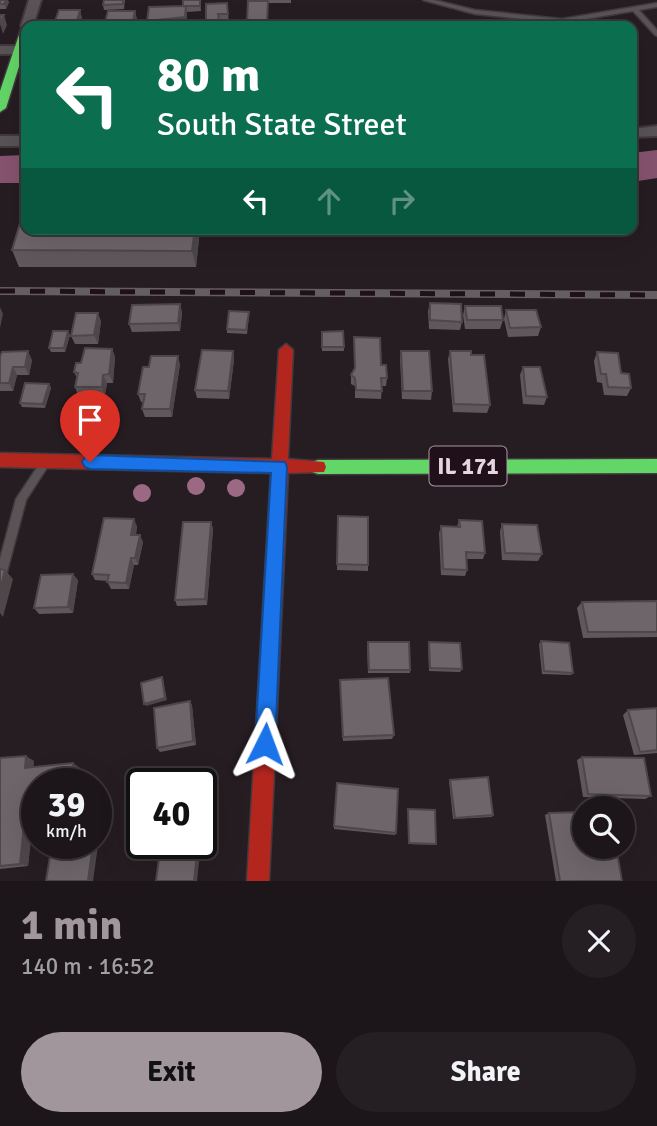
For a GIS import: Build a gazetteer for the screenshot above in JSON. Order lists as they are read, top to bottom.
{
  "streets": {
    "street": ["IL 171"]
  },
  "page": {
    "turn": ["80 m", "South State Street"],
    "speed": "39 km/h",
    "limit": "40",
    "heading": ["1 min", "140 m · 16:52"],
    "buttons": ["Exit", "Share"]
  }
}
